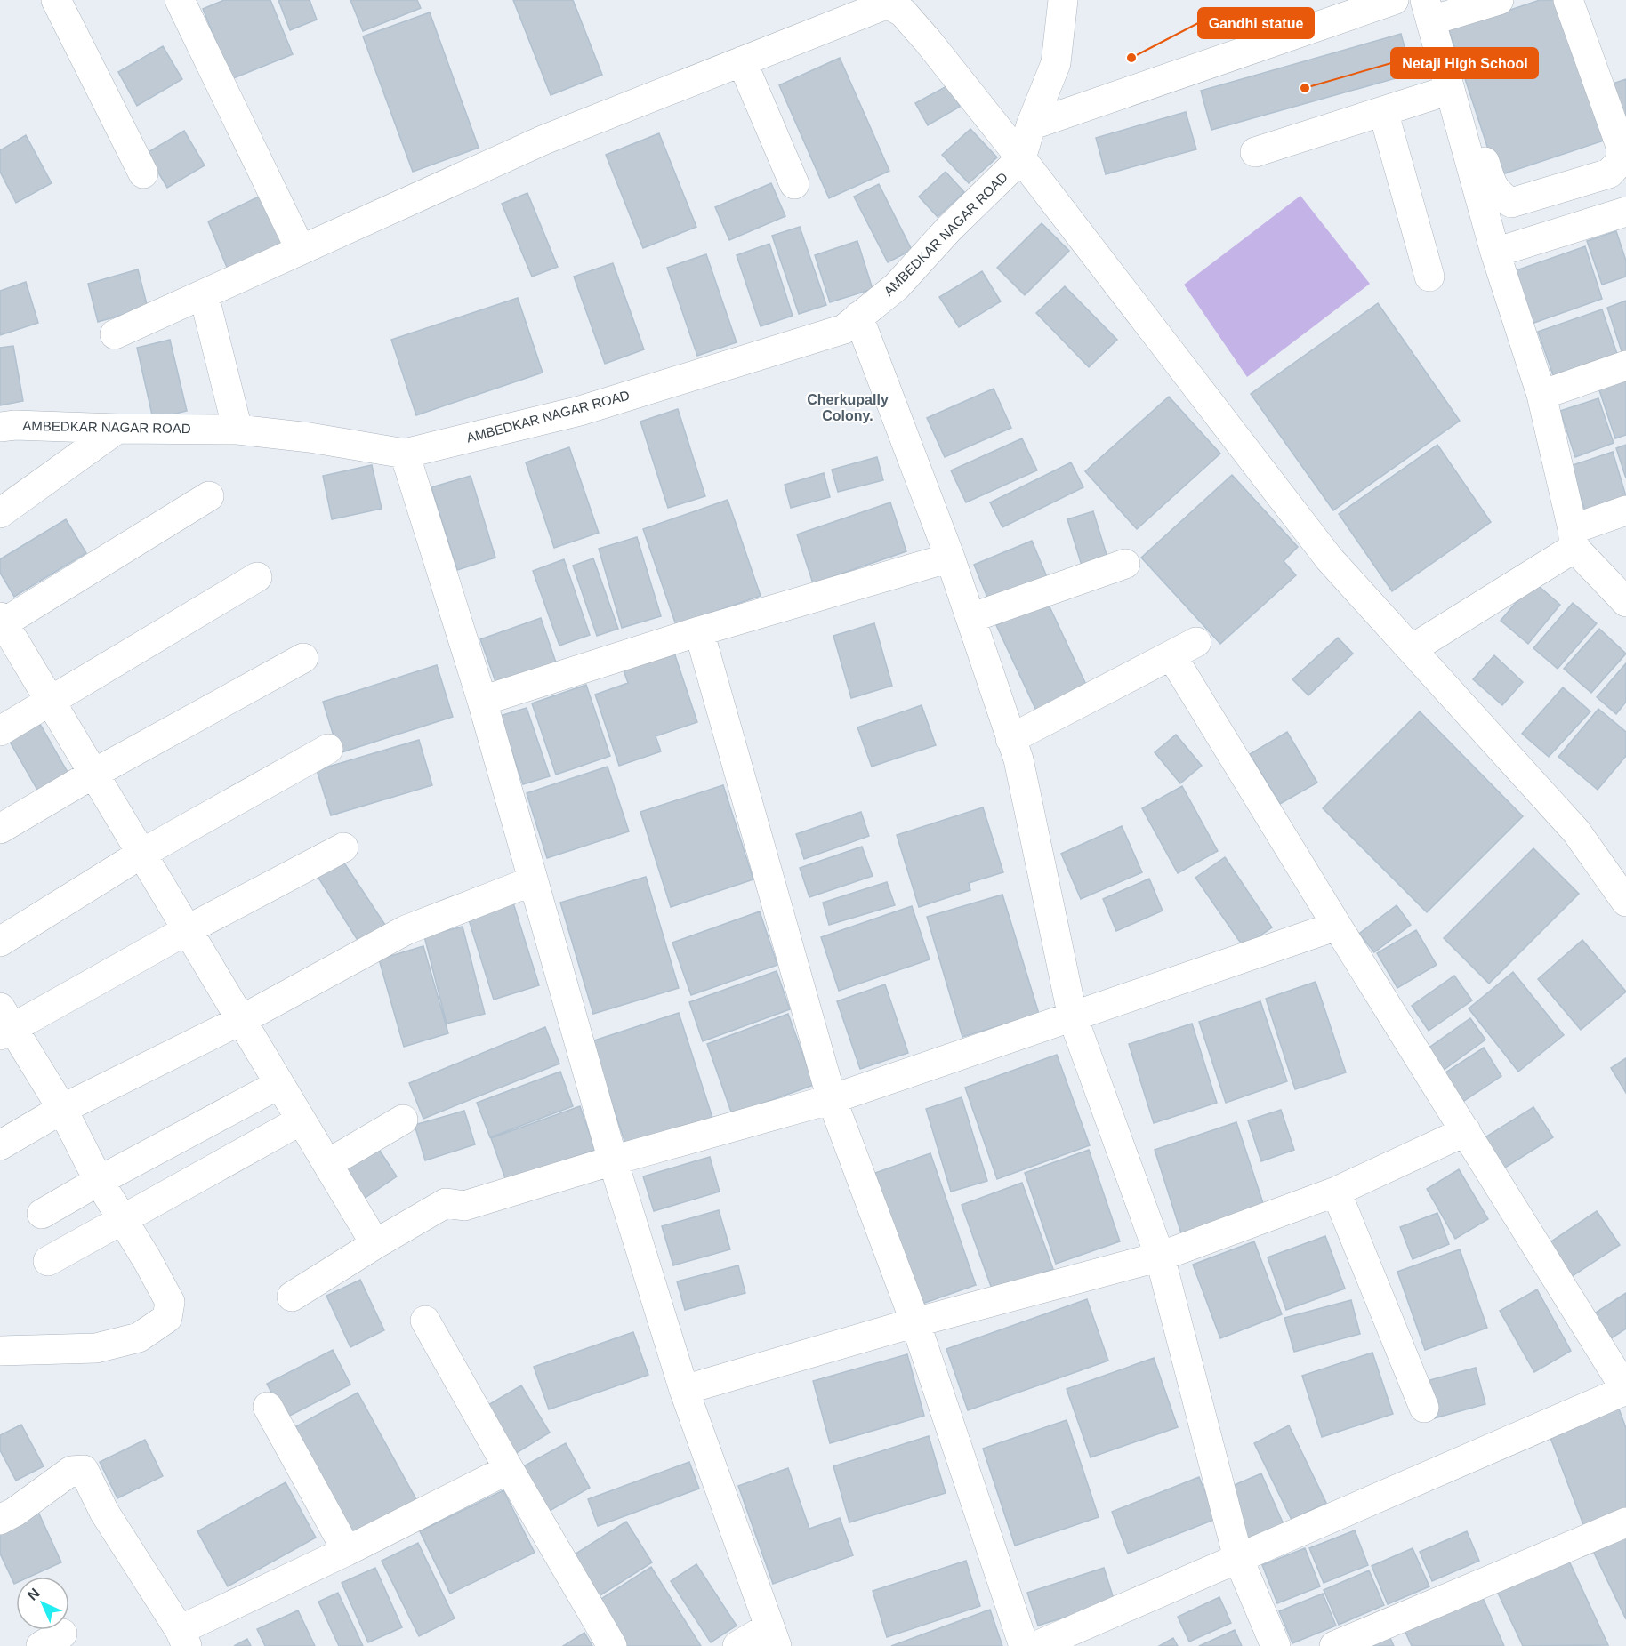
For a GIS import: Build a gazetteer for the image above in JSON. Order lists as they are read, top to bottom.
{
  "streets": {
    "street": ["AMBEDKAR NAGAR ROAD"]
  },
  "districts": ["Cherkupally Colony."],
  "places": ["Gandhi statue", "Netaji High School"],
  "north": "top left"
}
